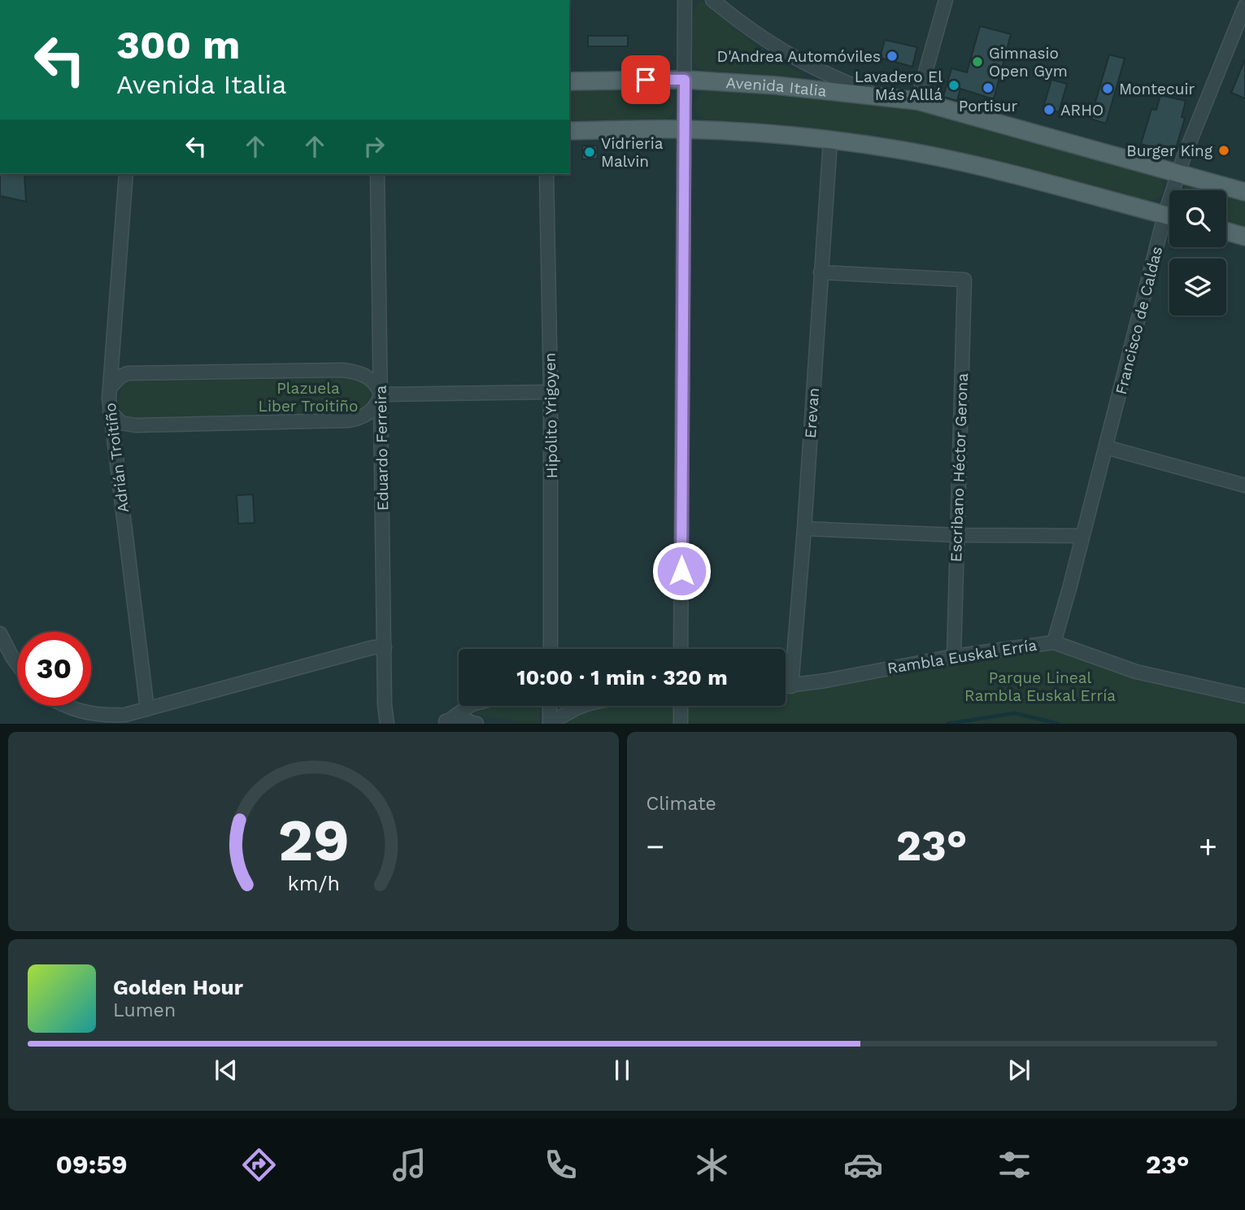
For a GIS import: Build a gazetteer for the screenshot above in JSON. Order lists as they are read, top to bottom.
{
  "streets": {
    "main road": ["Avenida Italia"],
    "street": [
      "Francisco de Caldas",
      "Erevan",
      "Hipólito Yrigoyen",
      "Eduardo Ferreira",
      "Adrián Troitiño",
      "Escribano Héctor Gerona",
      "Rambla Euskal Erría"
    ]
  },
  "crossings": [
    ["Avenida Italia", "Francisco de Caldas"],
    ["Francisco de Caldas", "Rambla Euskal Erría"],
    ["Erevan", "Escribano Héctor Gerona"],
    ["Erevan", "Rambla Euskal Erría"],
    ["Escribano Héctor Gerona", "Rambla Euskal Erría"]
  ],
  "parks": ["Plazuela Liber Troitiño", "Parque Lineal Rambla Euskal Erría"],
  "places": [
    "D'Andrea Automóviles",
    "Gimnasio Open Gym",
    "Lavadero El Más Alllá",
    "Portisur",
    "Montecuir",
    "ARHO",
    "Burger King",
    "Vidrieria Malvin"
  ],
  "page": {
    "turn": ["300 m", "Avenida Italia"],
    "limit": "30",
    "trip": "10:00 · 1 min · 320 m",
    "tile": "Climate",
    "heat": ["−", "23°", "+"],
    "song": ["Golden Hour", "Lumen"],
    "tabs": ["09:59", "23°"],
    "gauge": ["29", "km/h"]
  }
}
